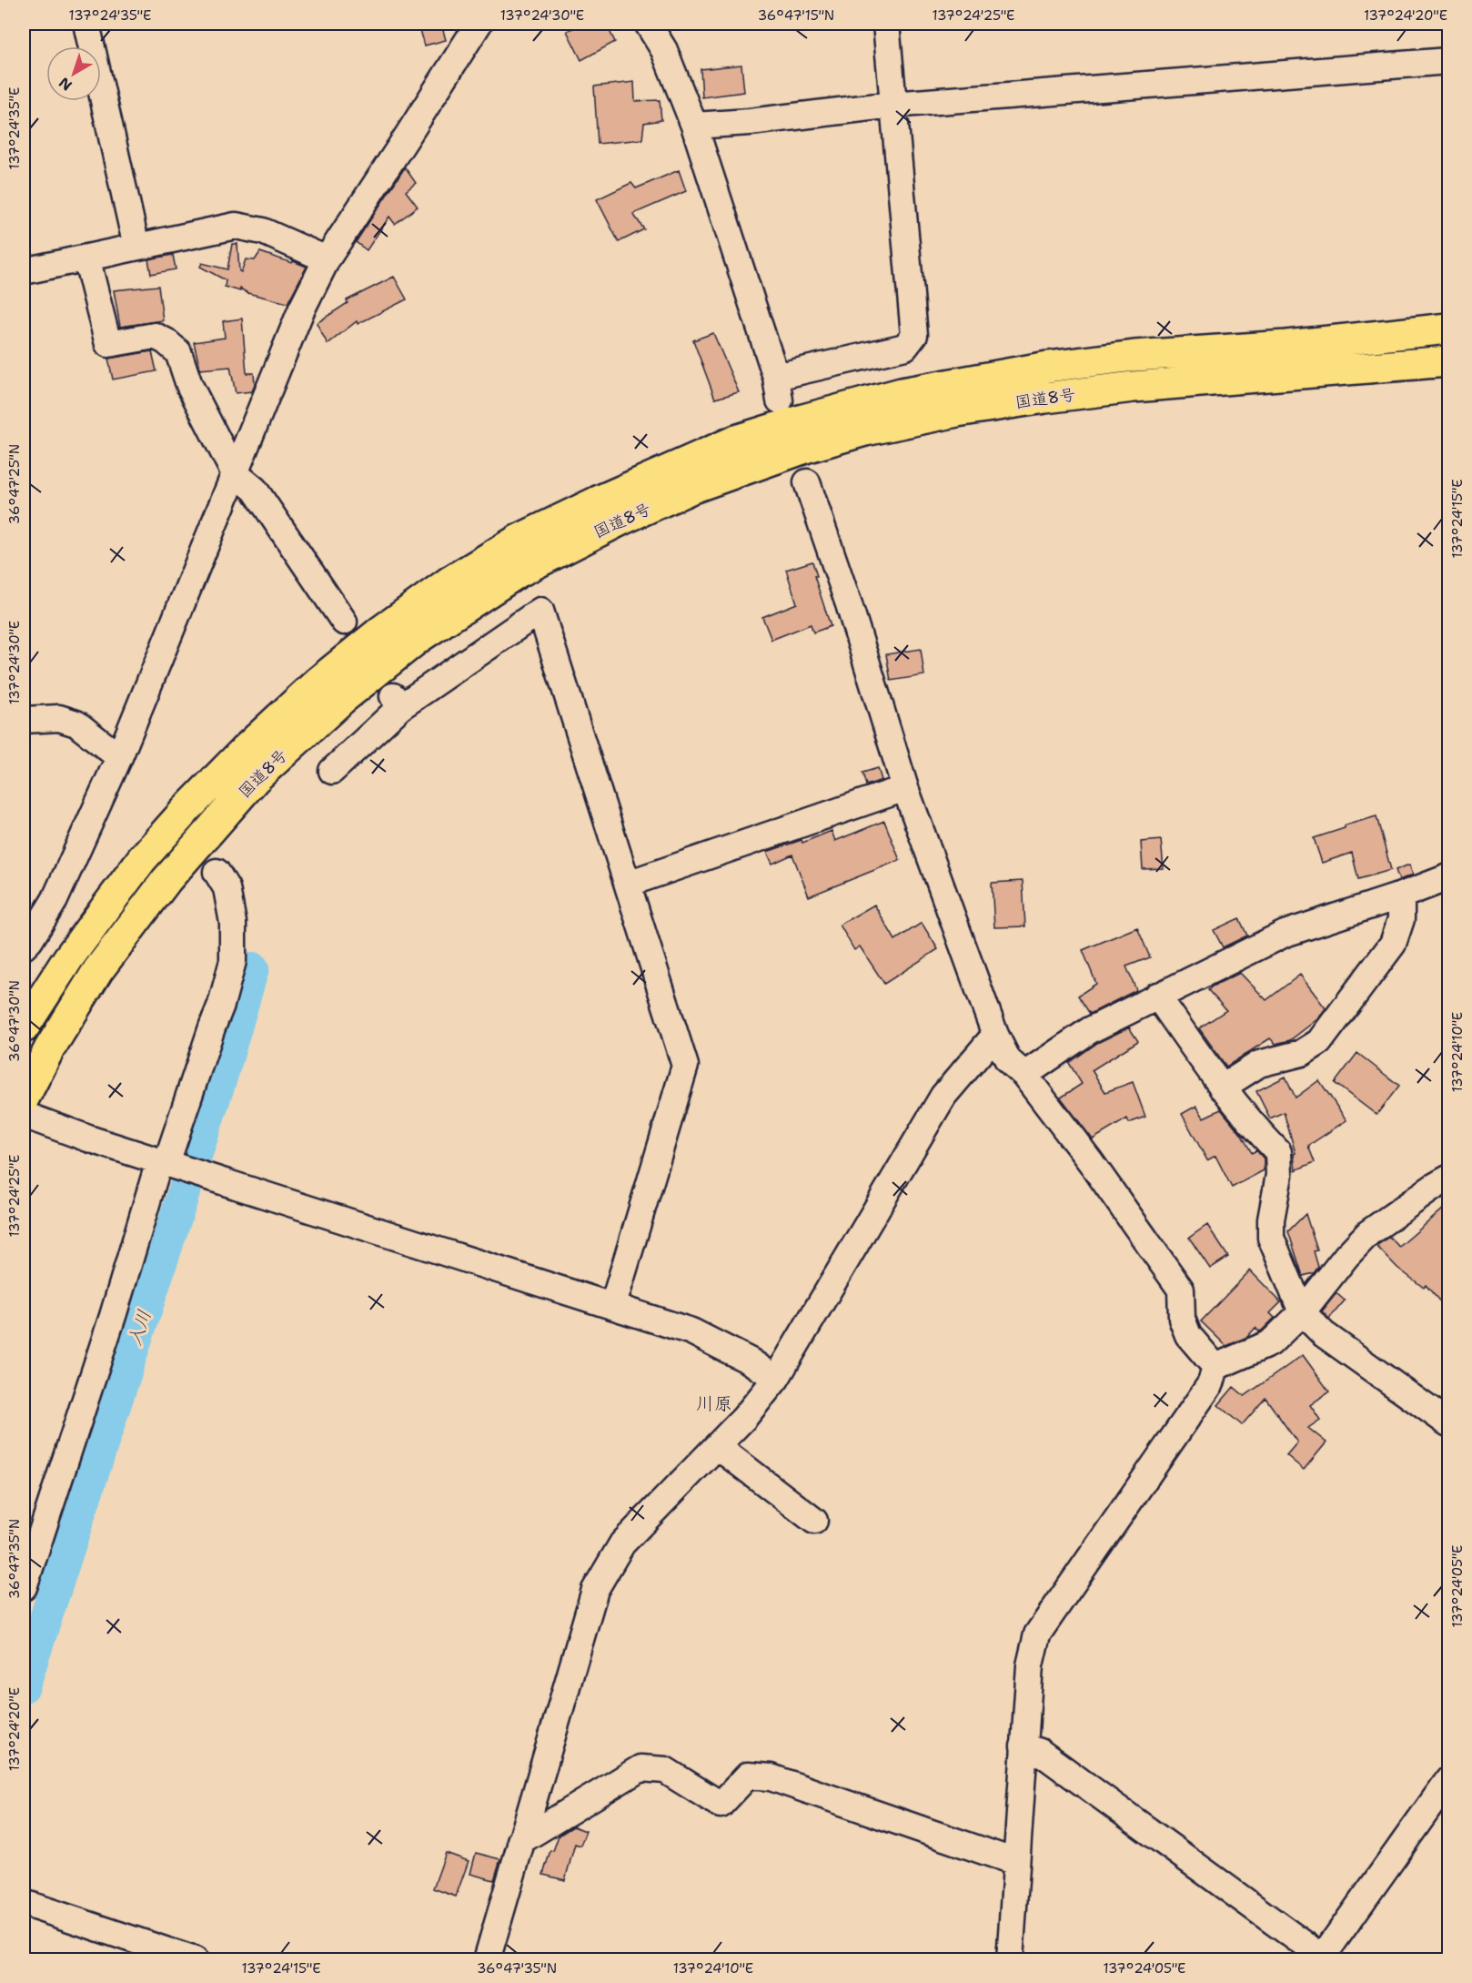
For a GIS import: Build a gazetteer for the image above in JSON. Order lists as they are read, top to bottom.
{
  "streets": {
    "highway": ["国道8号"]
  },
  "districts": ["川原"],
  "water": ["入川"],
  "north": "bottom left",
  "coordinates": [
    "137°24'35\"E",
    "137°24'30\"E",
    "36°47'15\"N",
    "137°24'25\"E",
    "137°24'20\"E",
    "36°47'25\"N",
    "137°24'15\"E",
    "36°47'30\"N",
    "137°24'10\"E",
    "36°47'35\"N",
    "137°24'05\"E"
  ]
}
